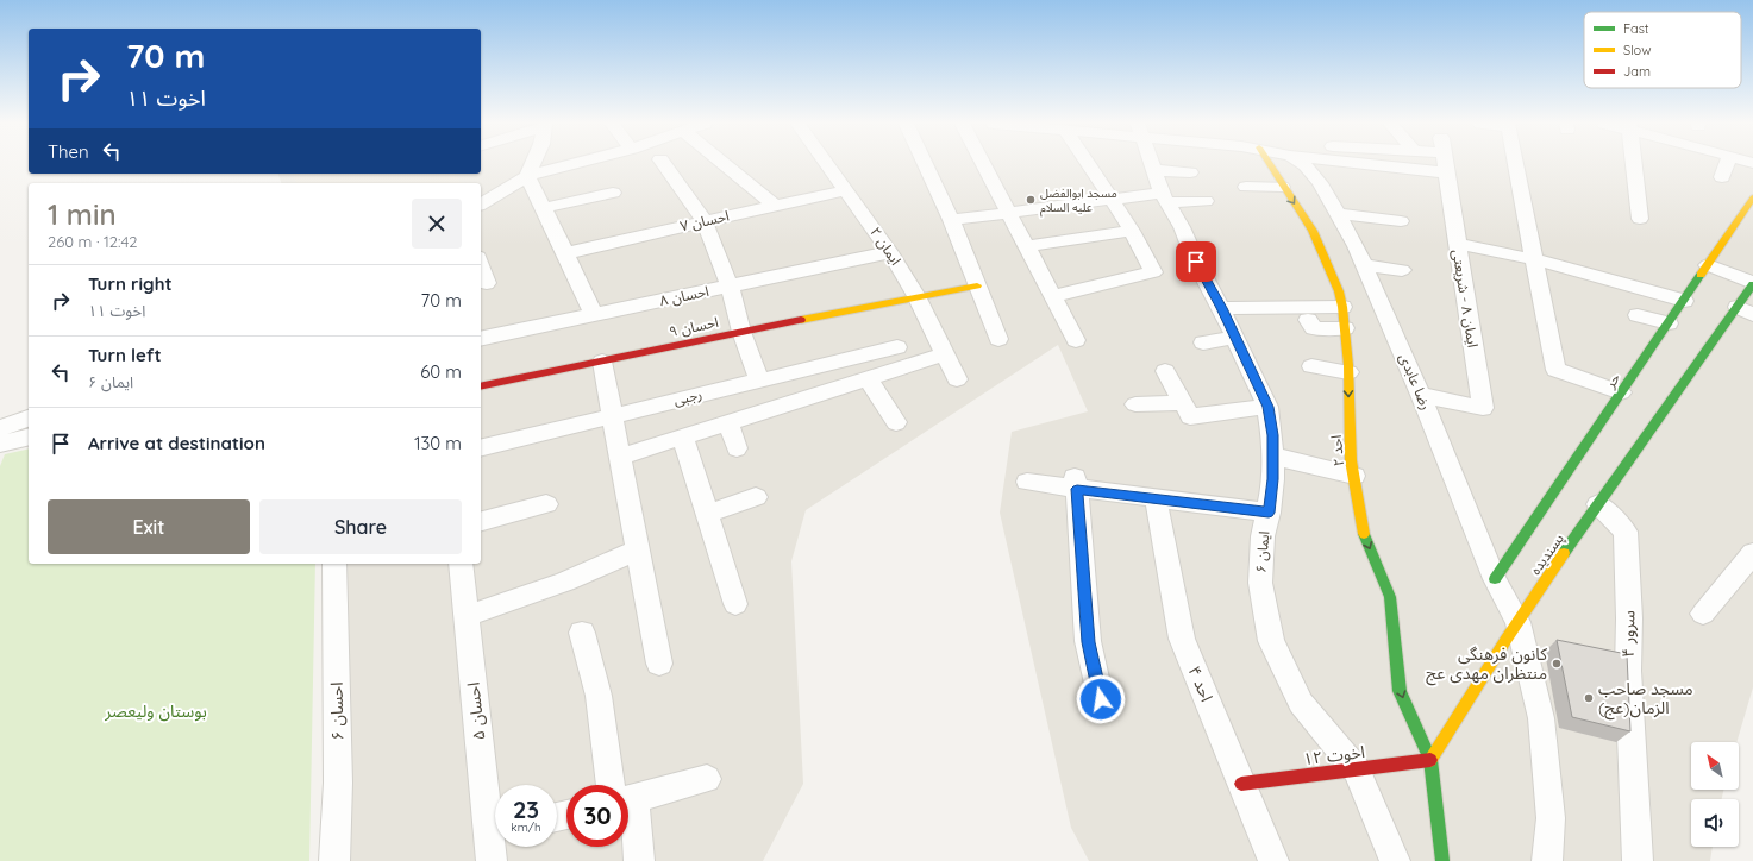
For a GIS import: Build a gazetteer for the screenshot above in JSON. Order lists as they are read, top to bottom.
{
  "streets": {
    "street": [
      "احسان ۷",
      "ایمان ۲",
      "احسان ۸",
      "ایمان ۸ - شریعتی",
      "احسان ۹",
      "حر",
      "رضا عابدی",
      "رجبی",
      "احد ۲",
      "ایمان ۶",
      "پسندیده",
      "سرور ۴",
      "احد ۴",
      "احسان ۶",
      "احسان ۵",
      "اخوت ۱۲"
    ]
  },
  "crossings": [
    ["احسان ۷", "ایمان ۲"],
    ["ایمان ۲", "احسان ۸"],
    ["ایمان ۲", "احسان ۹"],
    ["ایمان ۸ - شریعتی", "رضا عابدی"],
    ["حر", "رضا عابدی"],
    ["رضا عابدی", "پسندیده"],
    ["احد ۲", "پسندیده"],
    ["احد ۲", "اخوت ۱۲"],
    ["ایمان ۶", "اخوت ۱۲"],
    ["پسندیده", "سرور ۴"],
    ["پسندیده", "اخوت ۱۲"],
    ["احد ۴", "اخوت ۱۲"]
  ],
  "one_way": ["احد ۲"],
  "parks": ["بوستان ولیعصر"],
  "places": ["مسجد ابوالفضل علیه السلام", "کانون فرهنگی منتظران مهدی عج", "مسجد صاحب الزمان(عج)"],
  "legend": ["Fast", "Slow", "Jam"],
  "north": "top left",
  "page": {
    "turn": ["70 m", "اخوت ۱۱"],
    "then": "Then",
    "heading": ["1 min", "260 m · 12:42"],
    "list": [
      {
        "name": "Turn right",
        "note": "اخوت ۱۱",
        "value": "70 m"
      },
      {
        "name": "Turn left",
        "note": "ایمان ۶",
        "value": "60 m"
      },
      {
        "name": "Arrive at destination",
        "value": "130 m"
      }
    ],
    "buttons": ["Exit", "Share"],
    "speed": "23 km/h",
    "limit": "30"
  }
}
